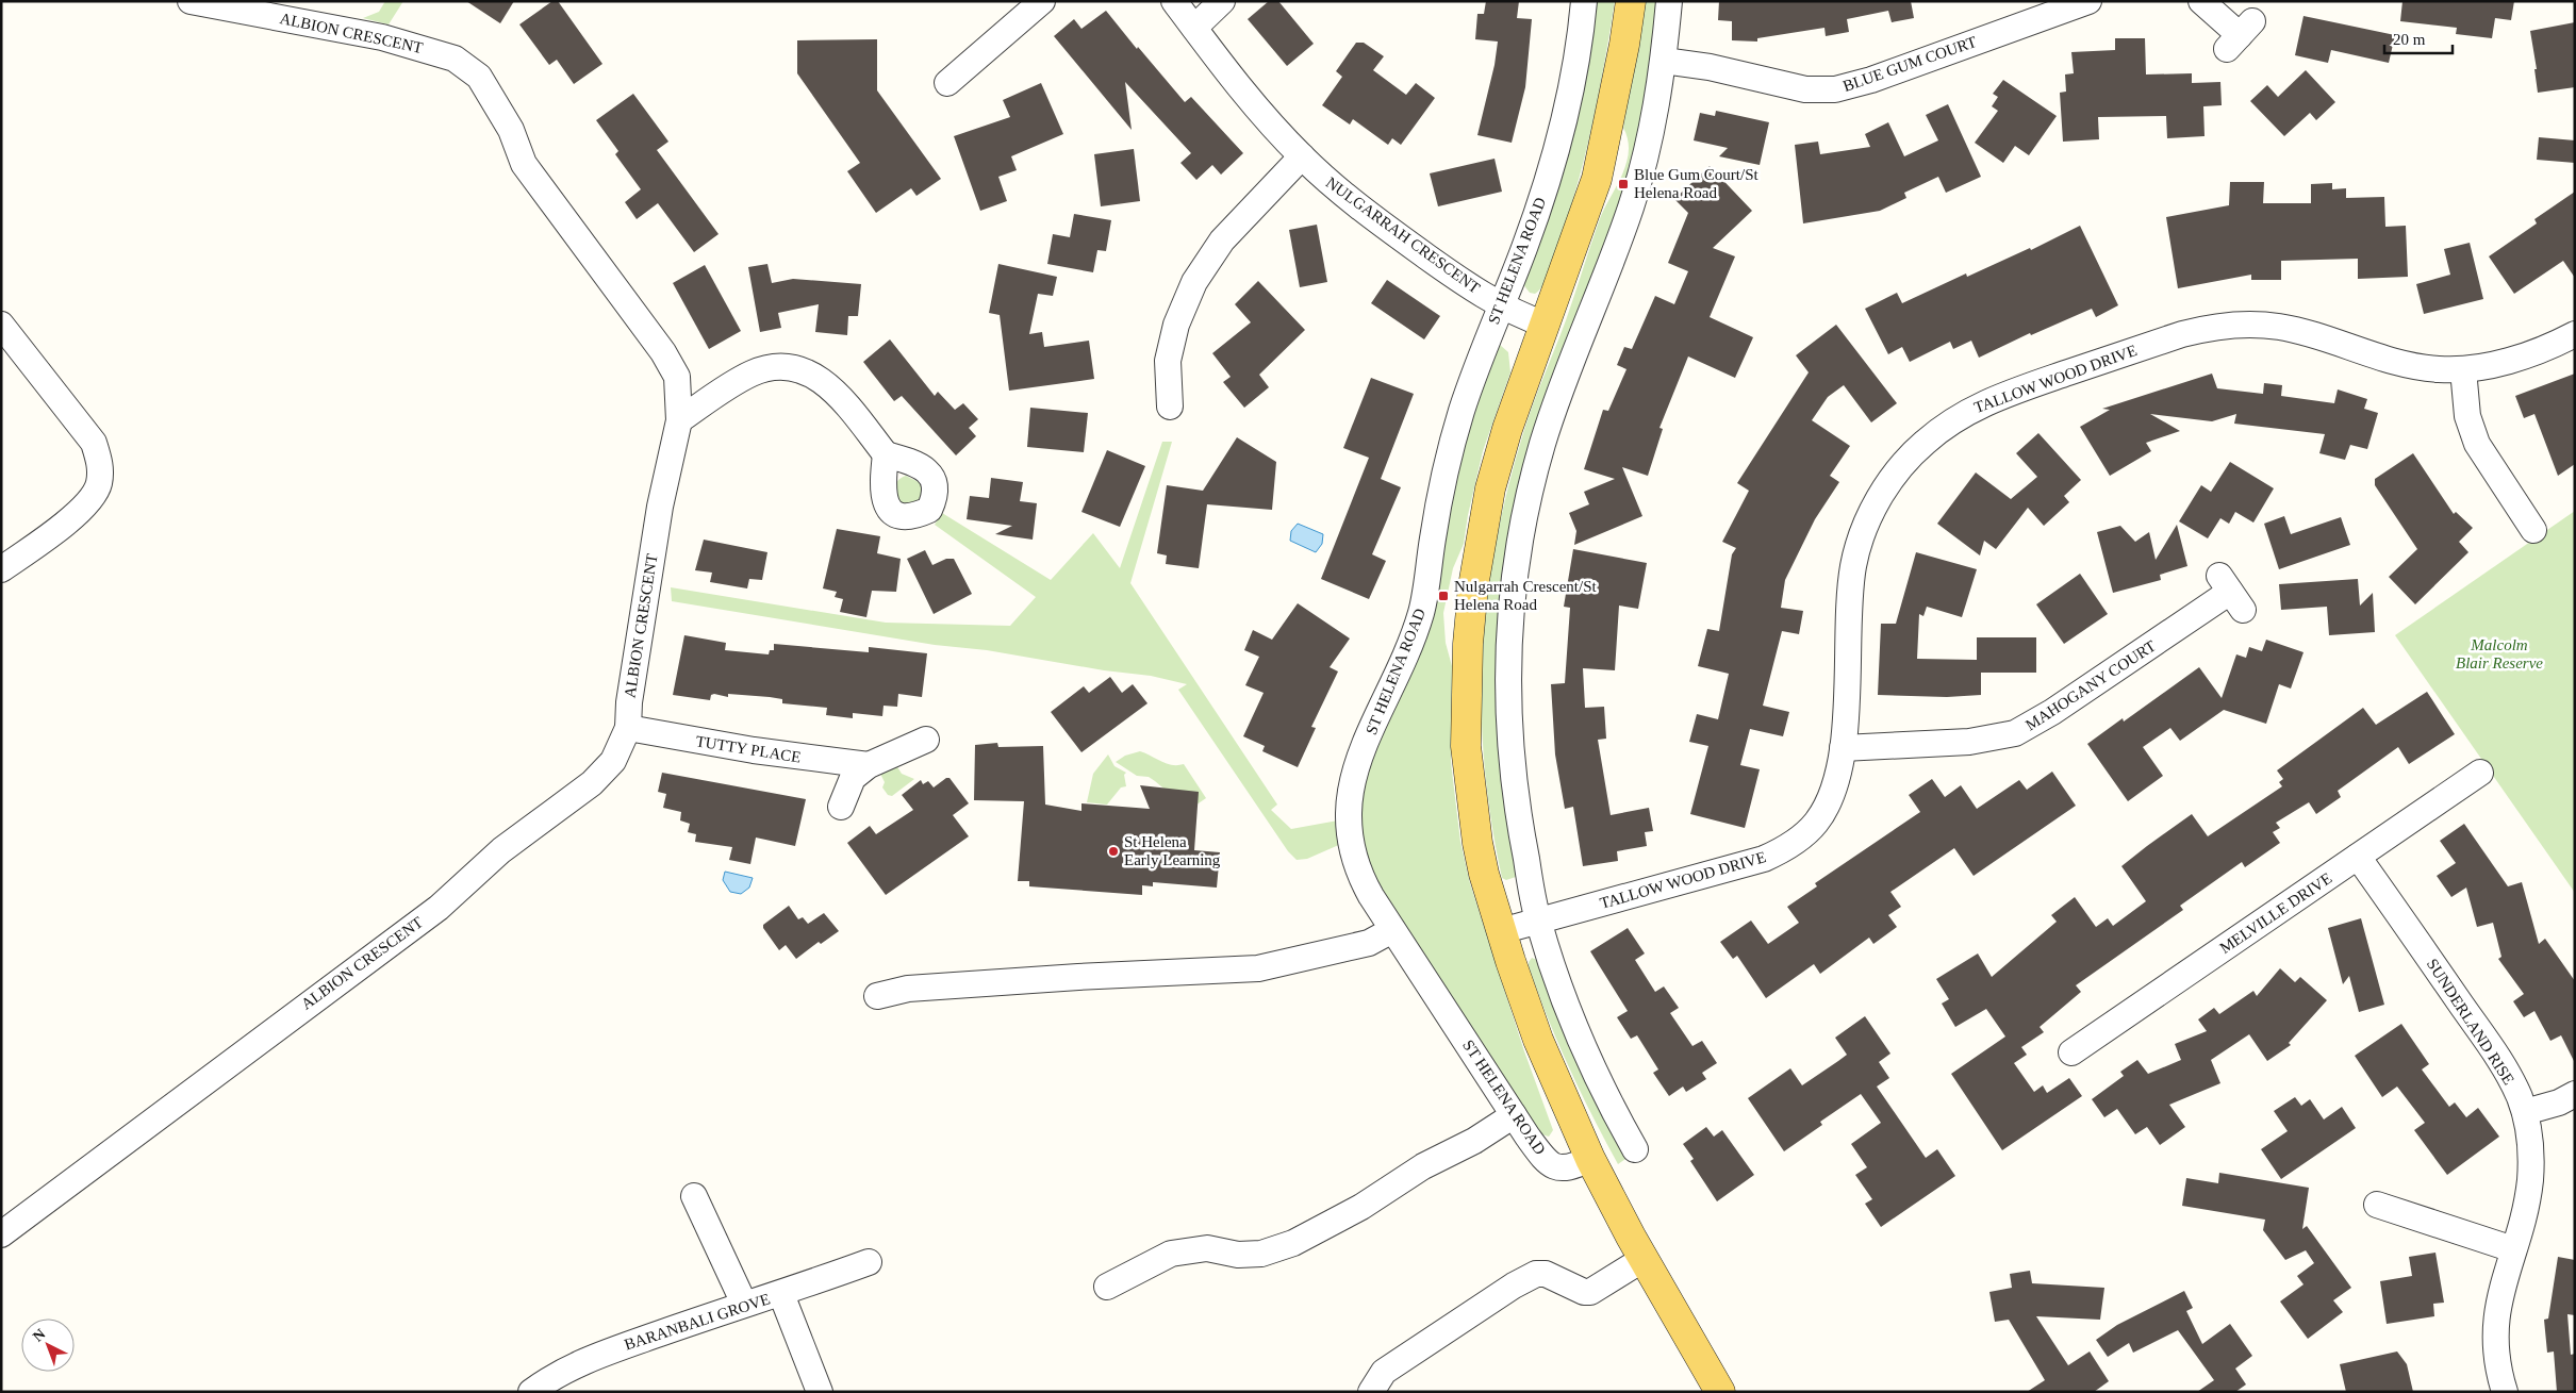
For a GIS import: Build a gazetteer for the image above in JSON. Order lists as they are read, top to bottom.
{
  "streets": {
    "street": [
      "ALBION CRESCENT",
      "BLUE GUM COURT",
      "NULGARRAH CRESCENT",
      "ST HELENA ROAD",
      "TALLOW WOOD DRIVE",
      "MAHOGANY COURT",
      "TUTTY PLACE",
      "MELVILLE DRIVE",
      "SUNDERLAND RISE",
      "BARANBALI GROVE"
    ]
  },
  "crossings": [
    ["ALBION CRESCENT", "TUTTY PLACE"],
    ["NULGARRAH CRESCENT", "ST HELENA ROAD"],
    ["TALLOW WOOD DRIVE", "MAHOGANY COURT"],
    ["MELVILLE DRIVE", "SUNDERLAND RISE"]
  ],
  "parks": ["Malcolm Blair Reserve"],
  "places": {
    "transit": ["Blue Gum Court/St Helena Road", "Nulgarrah Crescent/St Helena Road"],
    "other": ["St Helena Early Learning"]
  },
  "scale_bar": "20 m",
  "north": "top left"
}
